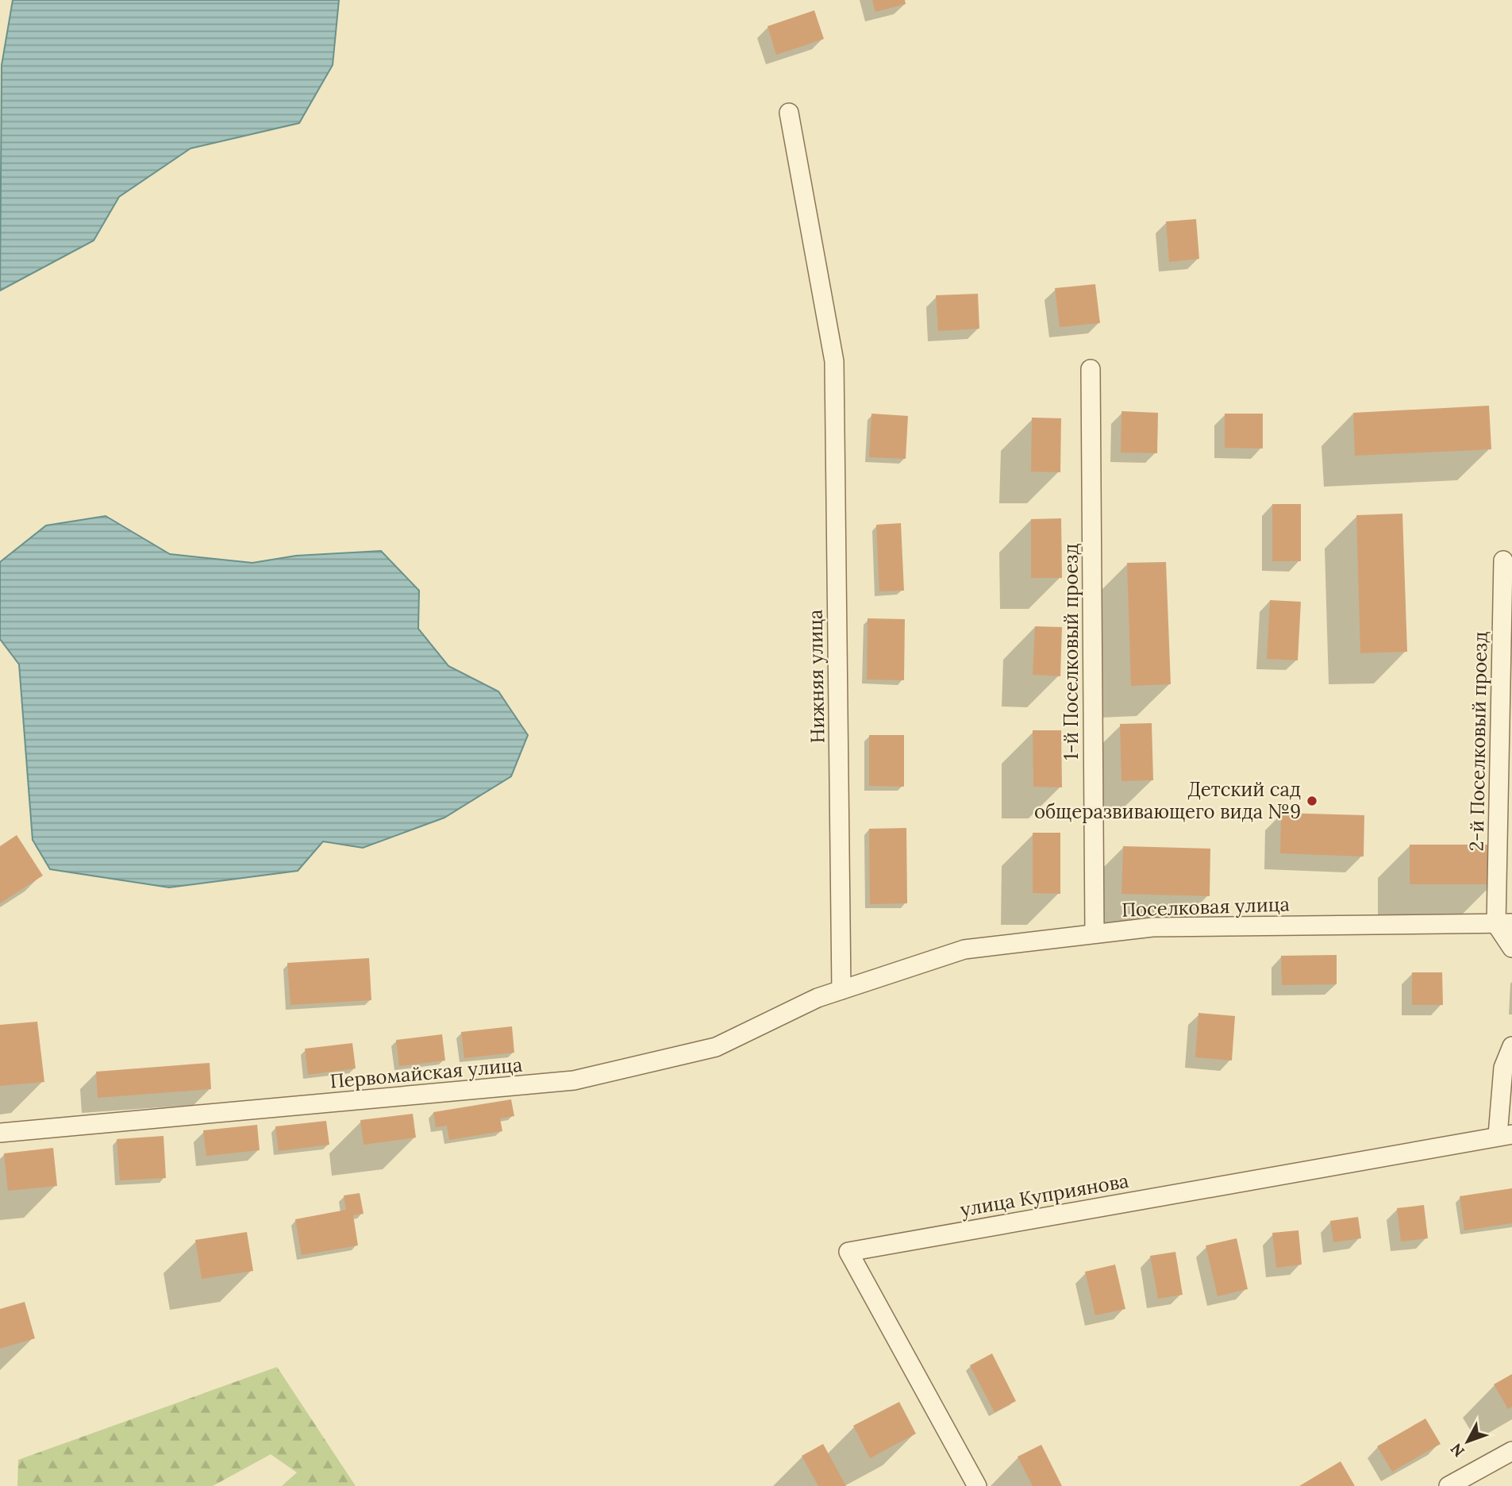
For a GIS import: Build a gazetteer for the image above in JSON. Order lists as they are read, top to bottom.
{
  "streets": {
    "street": [
      "1-й Поселковый проезд",
      "Нижняя улица",
      "2-й Поселковый проезд",
      "Поселковая улица",
      "Первомайская улица",
      "улица Куприянова"
    ]
  },
  "crossings": [
    ["1-й Поселковый проезд", "Поселковая улица"],
    ["Нижняя улица", "Поселковая улица"],
    ["Нижняя улица", "Первомайская улица"],
    ["2-й Поселковый проезд", "Поселковая улица"],
    ["Поселковая улица", "Первомайская улица"]
  ],
  "places": ["Детский сад общеразвивающего вида №9"],
  "north": "bottom left"
}
